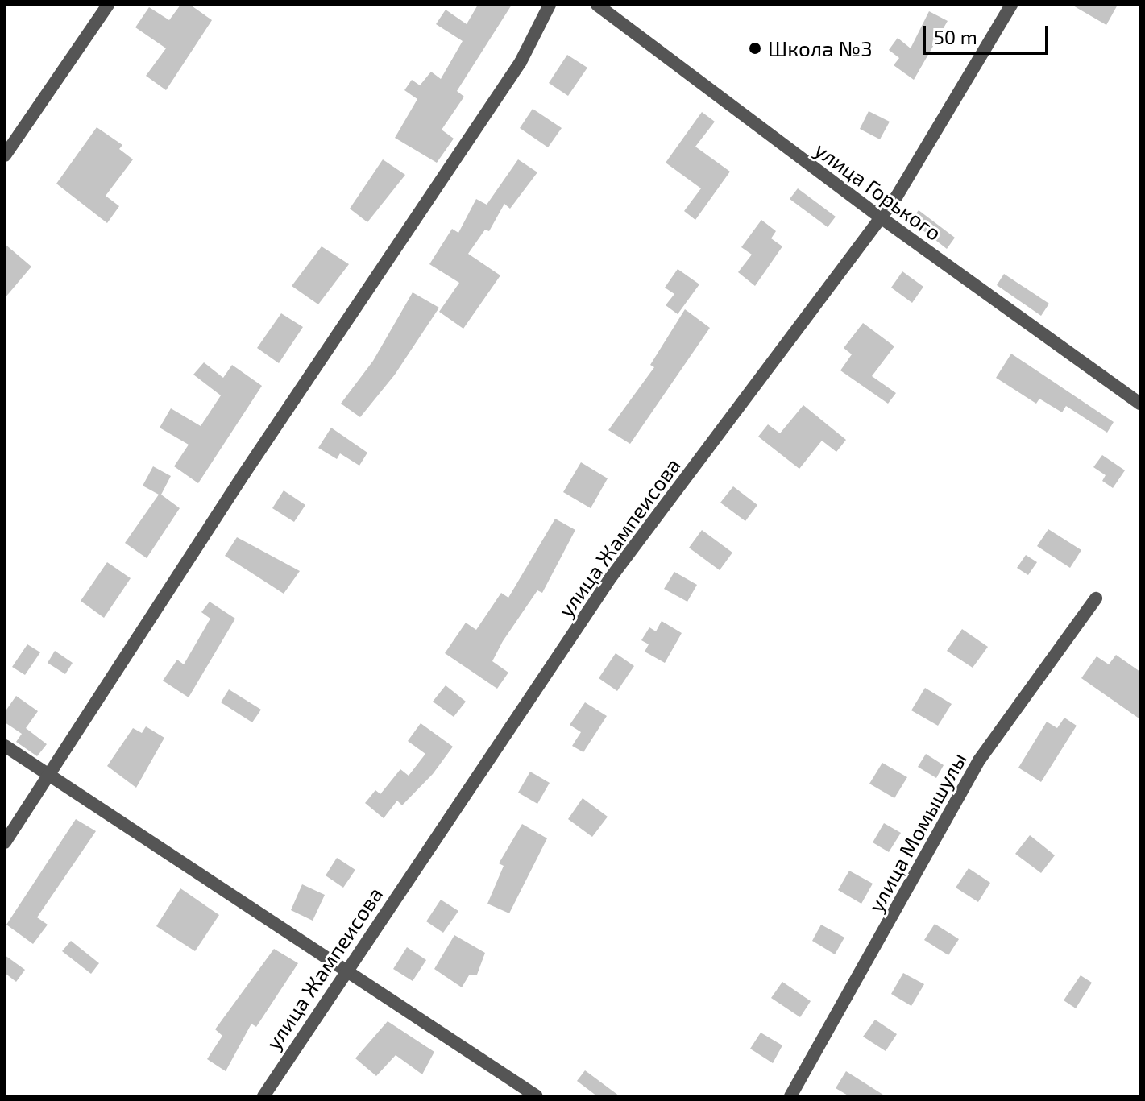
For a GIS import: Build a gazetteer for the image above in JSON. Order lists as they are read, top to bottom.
{
  "streets": {
    "street": ["улица Горького", "улица Жампеисова", "улица Момышулы"]
  },
  "crossings": [
    ["улица Горького", "улица Жампеисова"]
  ],
  "places": ["Школа №3"],
  "scale_bar": "50 m"
}
